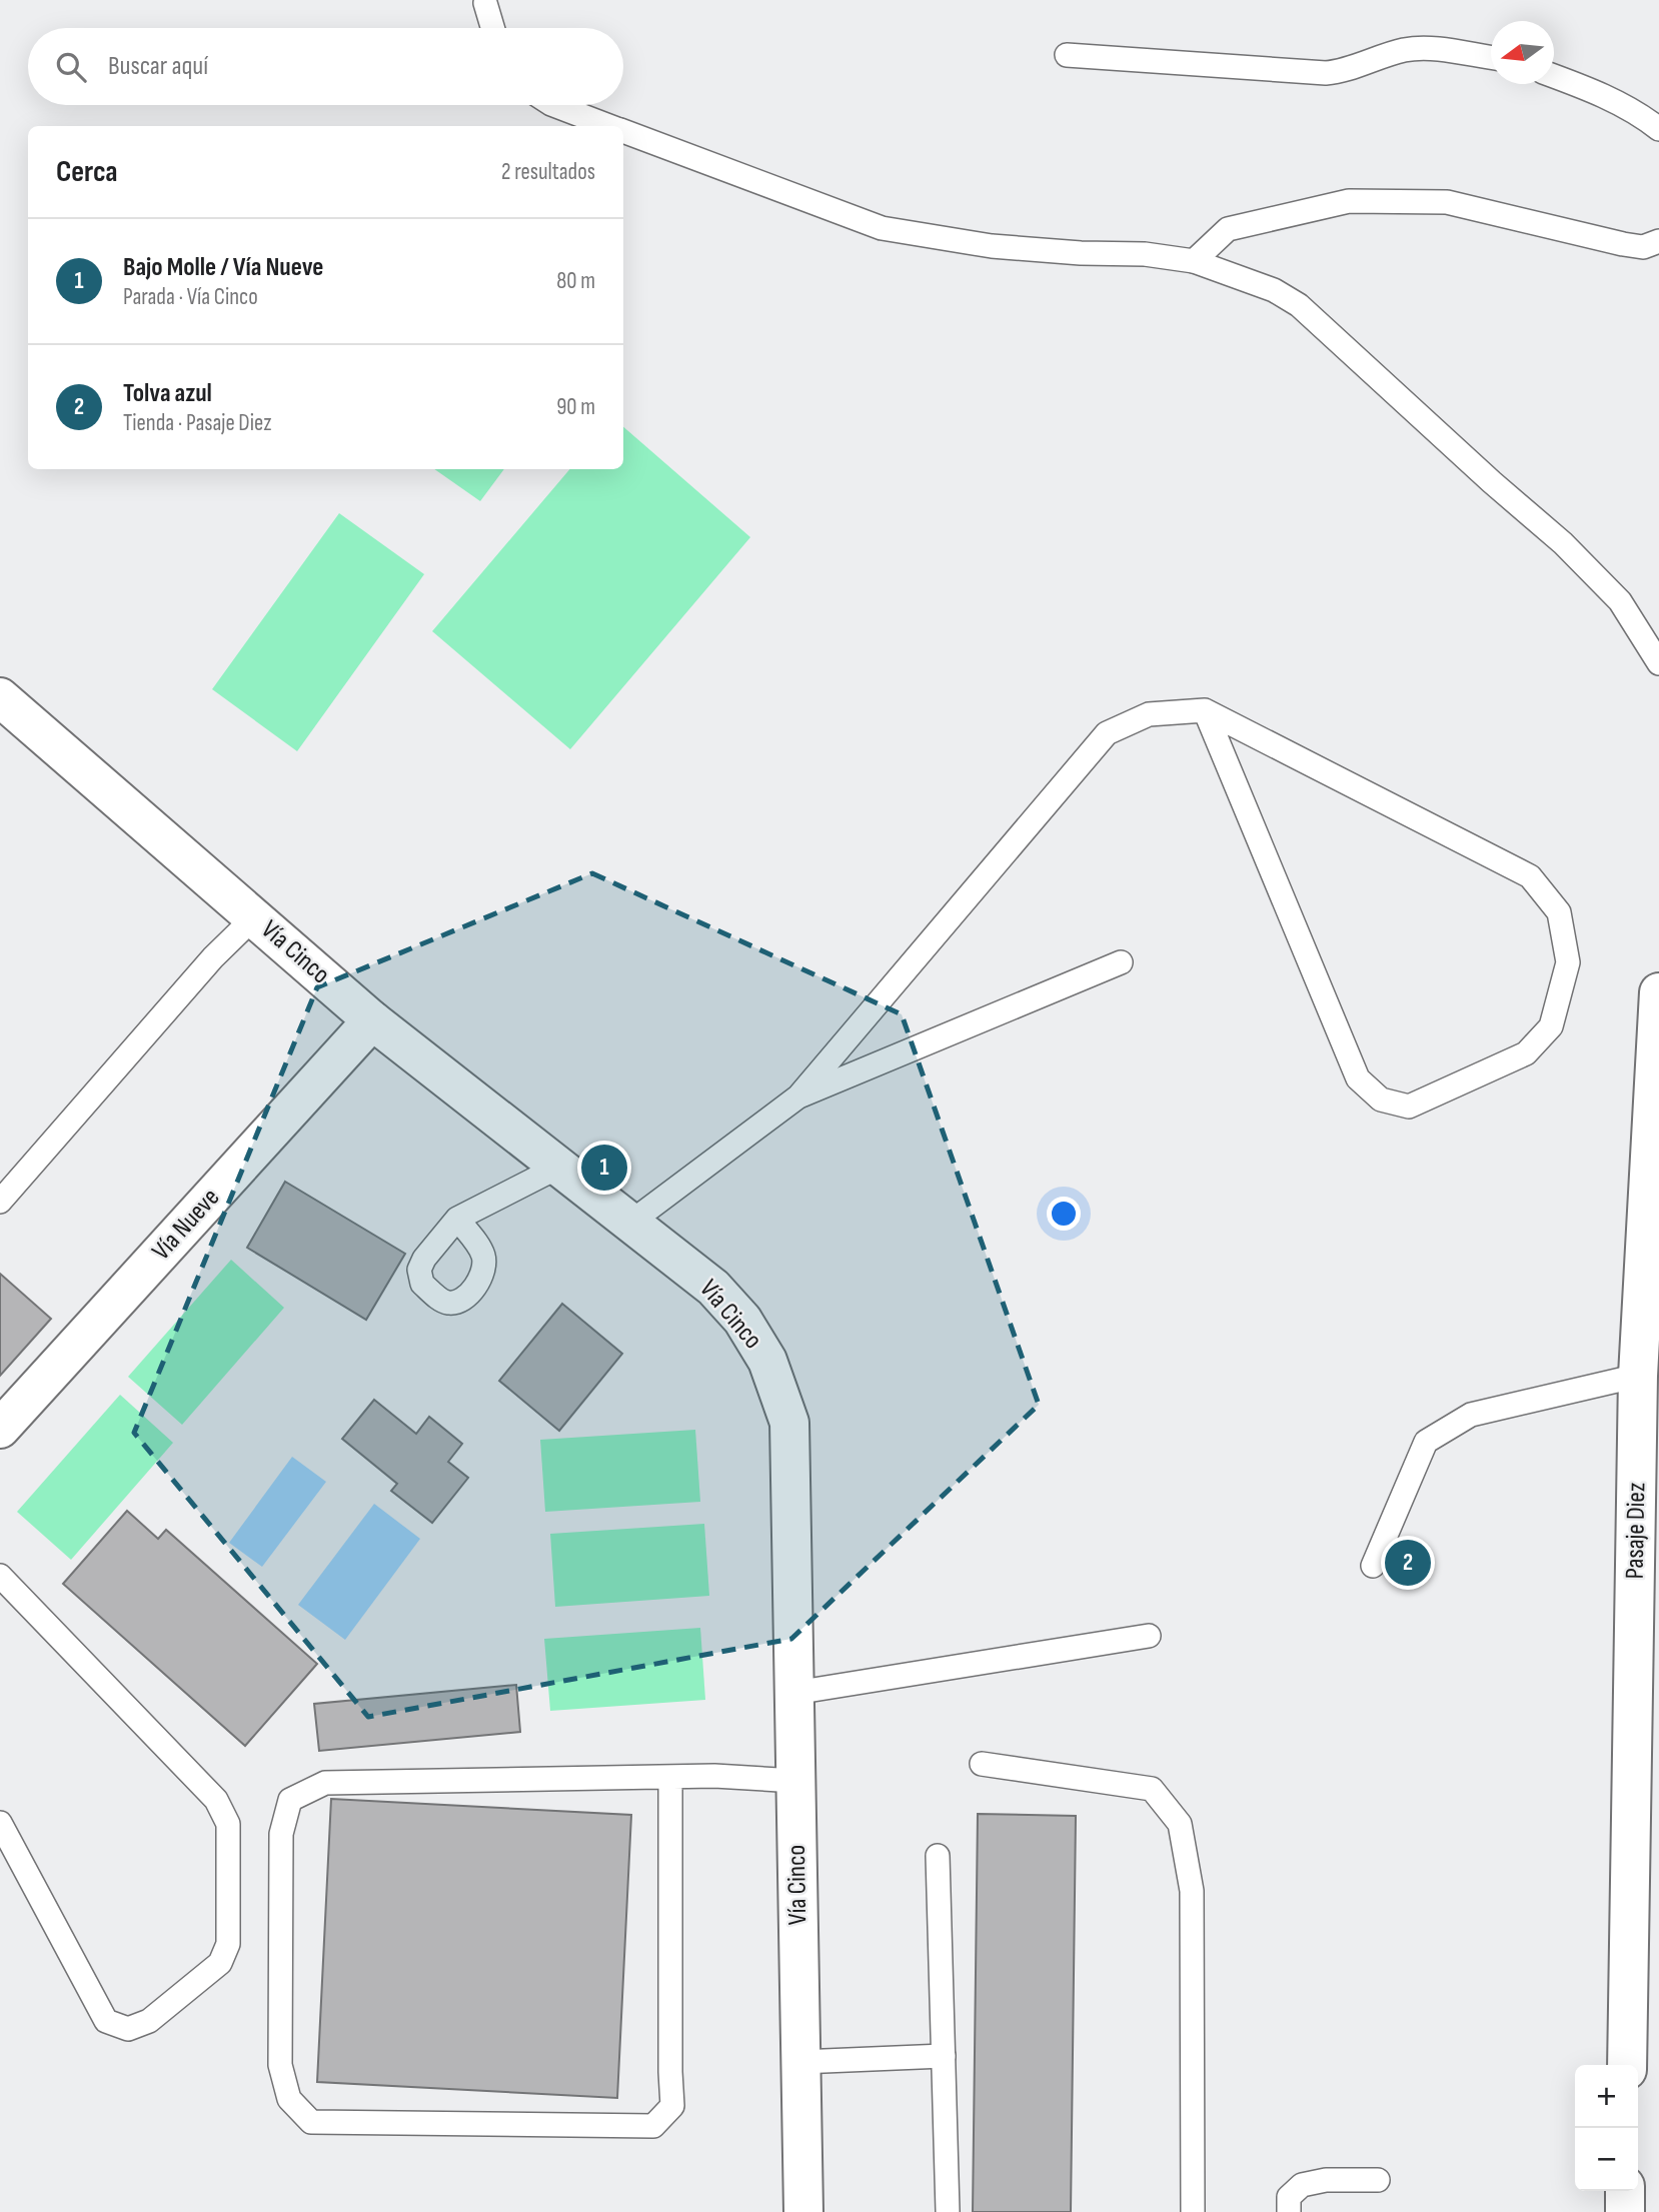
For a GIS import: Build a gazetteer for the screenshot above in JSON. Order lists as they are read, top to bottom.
{
  "streets": {
    "street": ["Vía Cinco", "Vía Nueve", "Pasaje Diez"]
  },
  "crossings": [
    ["Vía Cinco", "Vía Nueve"]
  ],
  "north": "left",
  "page": {
    "search": "Buscar aquí",
    "heading": ["Cerca", "2 resultados"],
    "list": [
      {
        "mark": "1",
        "name": "Bajo Molle / Vía Nueve",
        "note": "Parada · Vía Cinco",
        "value": "80 m"
      },
      {
        "mark": "2",
        "name": "Tolva azul",
        "note": "Tienda · Pasaje Diez",
        "value": "90 m"
      }
    ],
    "pins": ["1", "2"],
    "map_buttons": ["+", "−"]
  }
}
